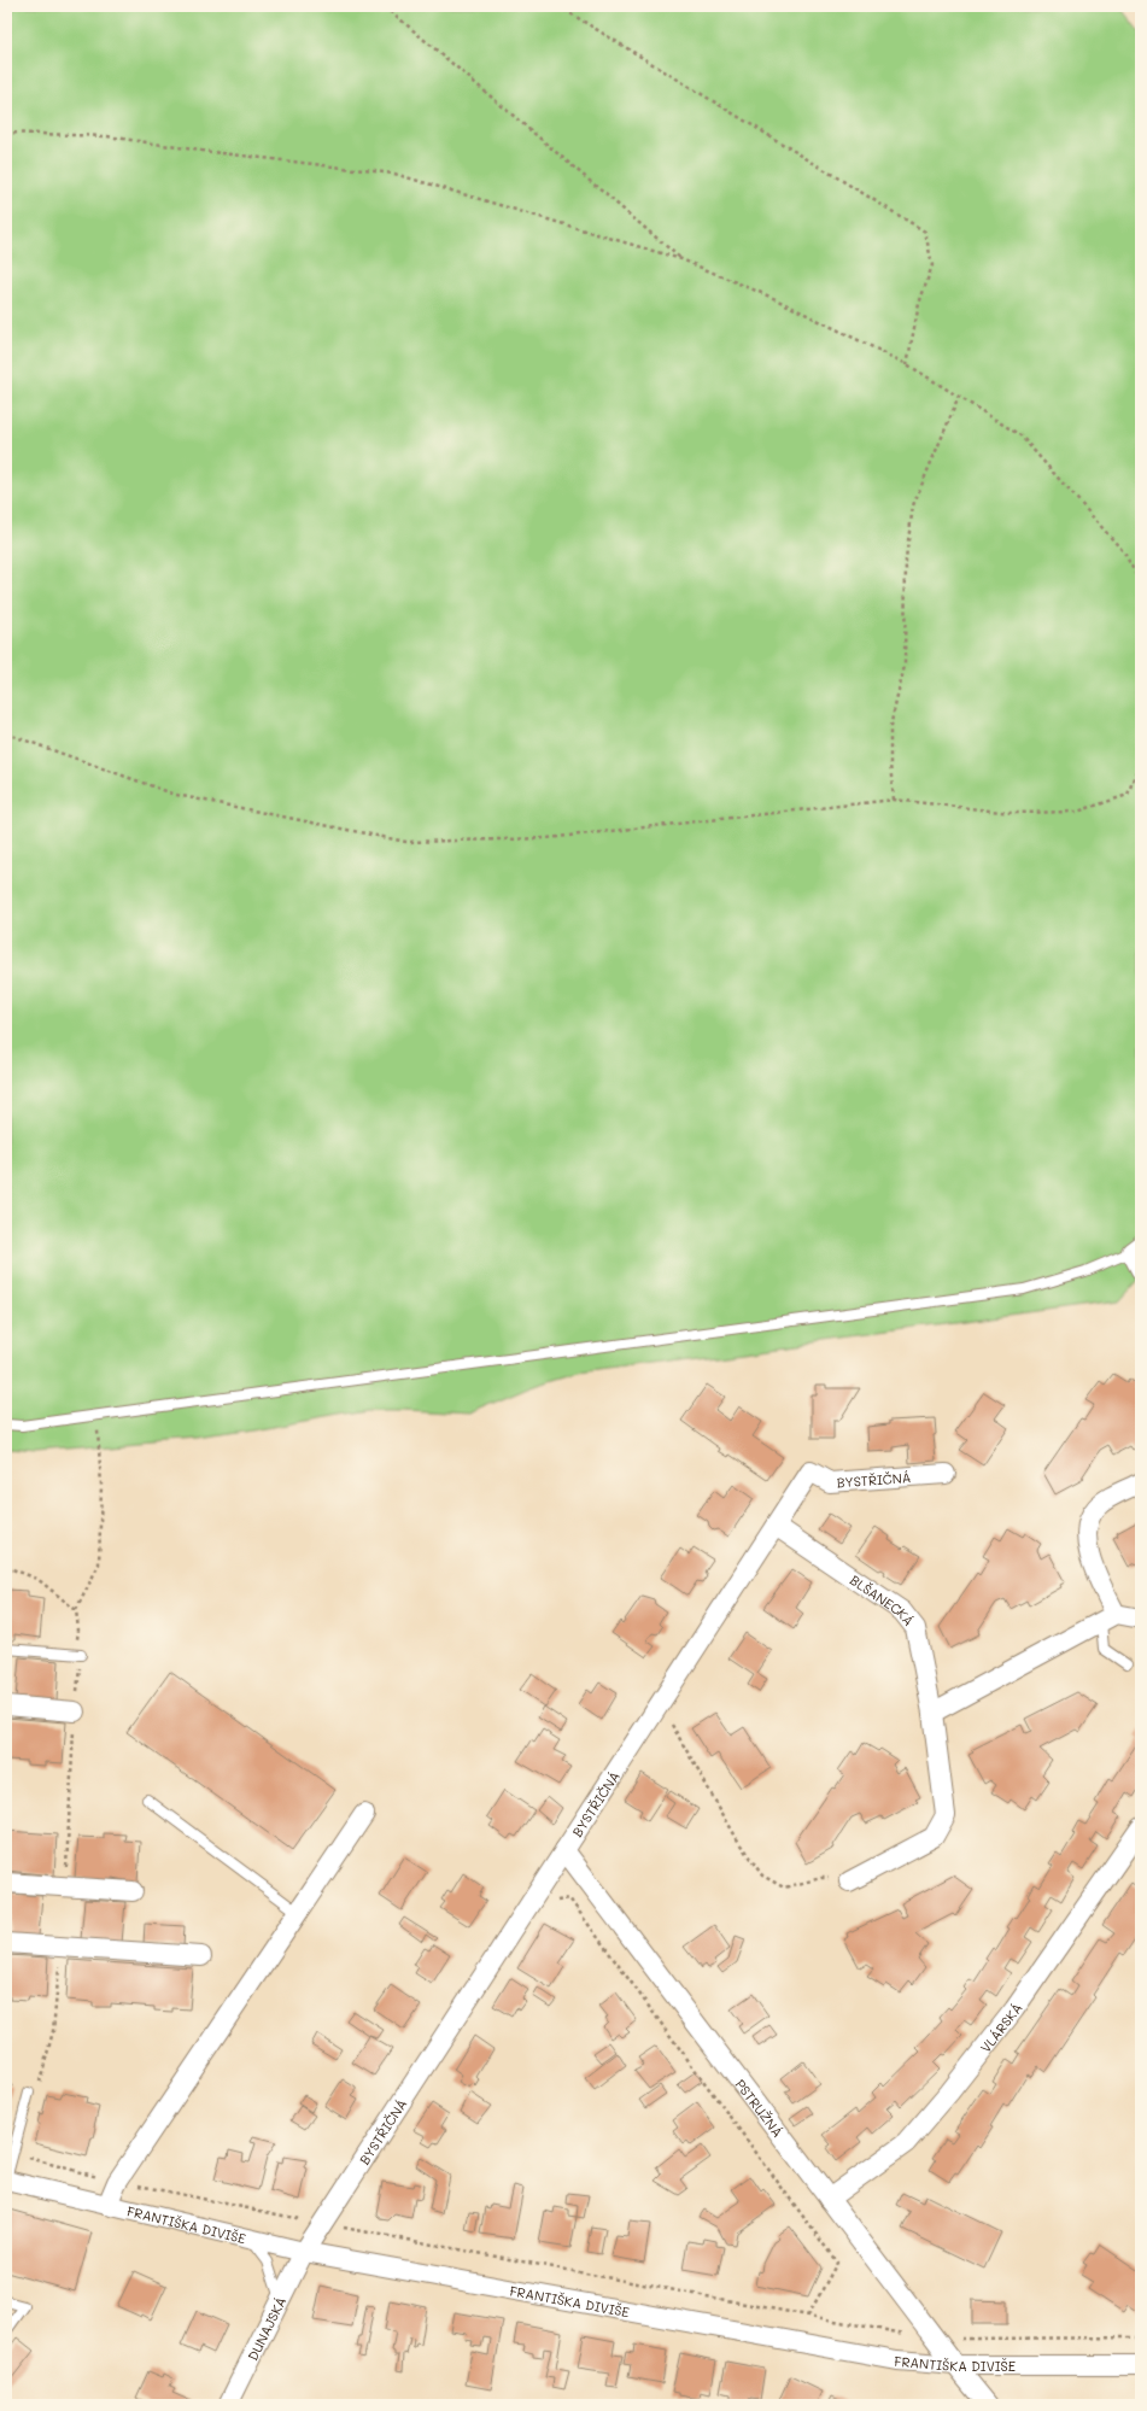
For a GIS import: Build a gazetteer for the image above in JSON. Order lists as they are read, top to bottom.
{
  "streets": {
    "street": [
      "BYSTŘIČNÁ",
      "BLŠANECKÁ",
      "VLÁRSKÁ",
      "PSTRUŽNÁ",
      "FRANTIŠKA DIVIŠE",
      "DUNAJSKÁ"
    ]
  },
  "crossings": [
    ["BYSTŘIČNÁ", "BLŠANECKÁ"],
    ["BYSTŘIČNÁ", "PSTRUŽNÁ"],
    ["BYSTŘIČNÁ", "FRANTIŠKA DIVIŠE"],
    ["BYSTŘIČNÁ", "DUNAJSKÁ"],
    ["VLÁRSKÁ", "PSTRUŽNÁ"],
    ["PSTRUŽNÁ", "FRANTIŠKA DIVIŠE"],
    ["FRANTIŠKA DIVIŠE", "DUNAJSKÁ"]
  ]
}
